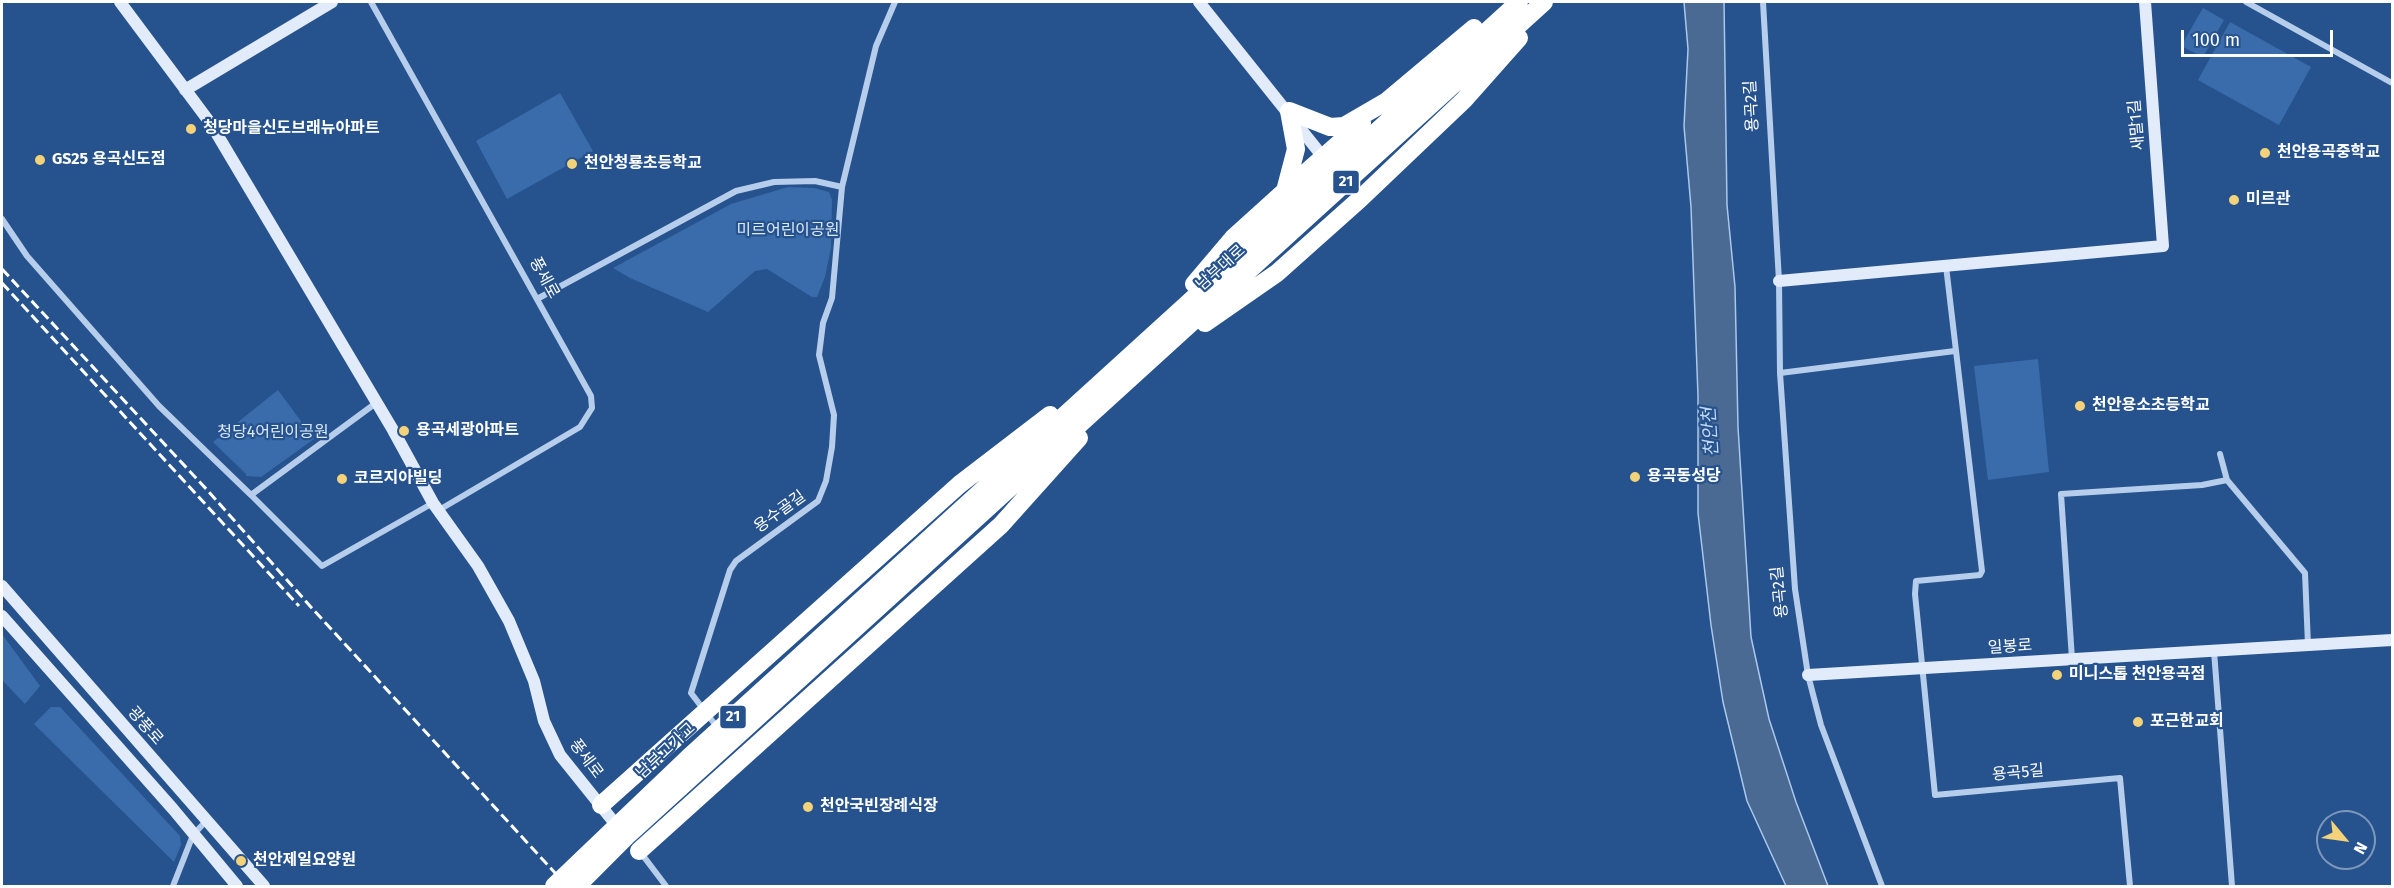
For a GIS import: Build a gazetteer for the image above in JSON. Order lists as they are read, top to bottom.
{
  "streets": {
    "highway": ["21", "남부대로", "남부고가교"],
    "street": [
      "용곡2길",
      "새말1길",
      "풍세로",
      "용수골길",
      "일봉로",
      "광풍로",
      "용곡5길"
    ]
  },
  "crossings": [
    ["용곡2길", "일봉로"],
    ["21", "남부대로"],
    ["21", "남부고가교"],
    ["남부대로", "남부고가교"],
    ["일봉로", "용곡5길"]
  ],
  "water": ["천안천"],
  "parks": ["미르어린이공원", "청당4어린이공원"],
  "places": [
    "청당마을신도브래뉴아파트",
    "천안용곡중학교",
    "GS25 용곡신도점",
    "천안청룡초등학교",
    "미르관",
    "천안용소초등학교",
    "용곡세광아파트",
    "용곡동성당",
    "코르지아빌딩",
    "미니스톱 천안용곡점",
    "포근한교회",
    "천안국빈장례식장",
    "천안제일요양원"
  ],
  "scale_bar": "100 m",
  "north": "bottom right"
}
